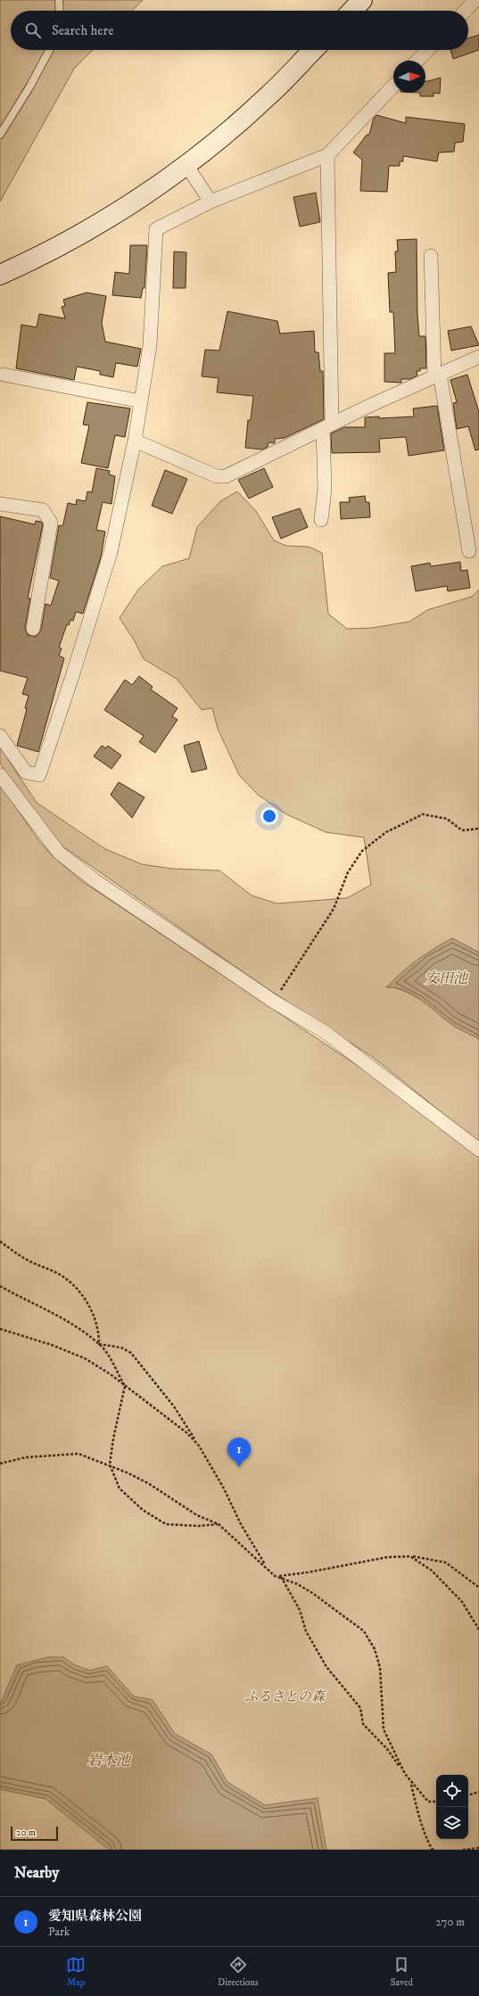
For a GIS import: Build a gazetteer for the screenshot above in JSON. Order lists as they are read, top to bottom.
{
  "water": ["安田池", "岩本池"],
  "parks": ["ふるさとの森"],
  "scale_bar": "20 m",
  "north": "right",
  "page": {
    "search": "Search here",
    "pins": "1",
    "scale": "20 m",
    "heading": "Nearby",
    "list": [
      {
        "mark": "1",
        "name": "愛知県森林公園",
        "note": "Park",
        "value": "270 m"
      }
    ],
    "nav": ["Map", "Directions", "Saved"]
  }
}
